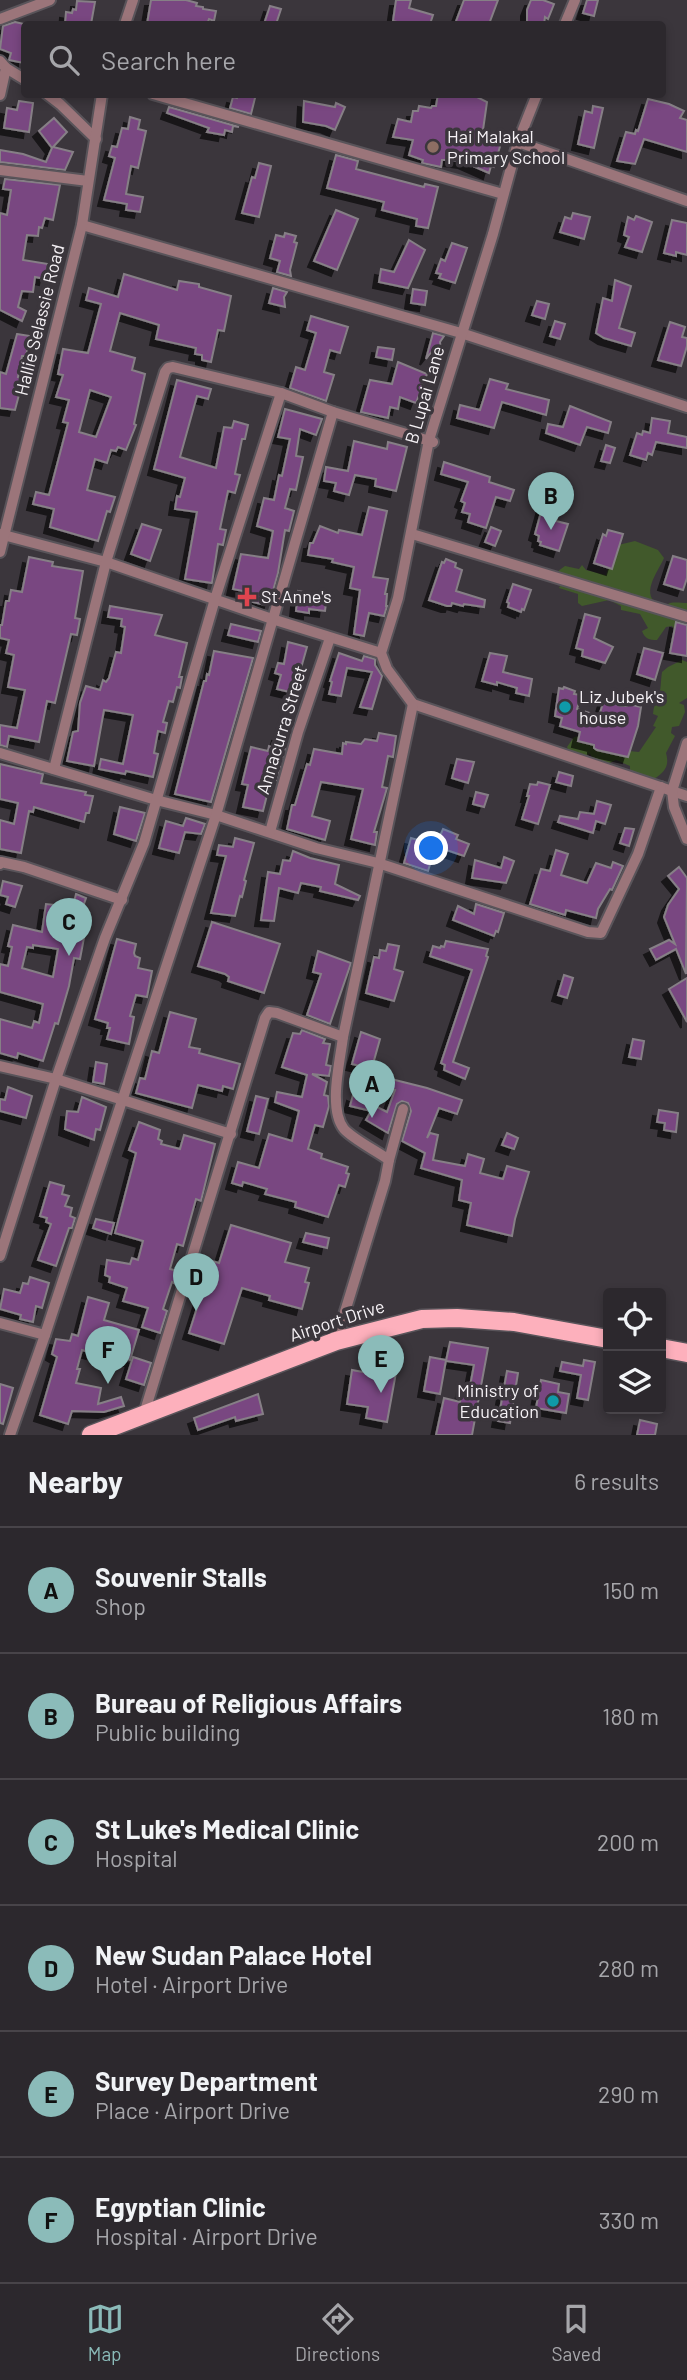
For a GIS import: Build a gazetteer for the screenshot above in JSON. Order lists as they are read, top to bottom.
{
  "streets": {
    "main road": ["Airport Drive"],
    "street": ["Hallie Selassie Road", "B Lupai Lane", "Annacurra Street"]
  },
  "places": {
    "other": ["Hai Malakal Primary School", "Liz Jubek's house", "Ministry of Education"],
    "health": ["St Anne's"]
  },
  "page": {
    "search": "Search here",
    "pins": [
      "B",
      "C",
      "A",
      "D",
      "F",
      "E"
    ],
    "heading": ["Nearby", "6 results"],
    "list": [
      {
        "mark": "A",
        "name": "Souvenir Stalls",
        "note": "Shop",
        "value": "150 m"
      },
      {
        "mark": "B",
        "name": "Bureau of Religious Affairs",
        "note": "Public building",
        "value": "180 m"
      },
      {
        "mark": "C",
        "name": "St Luke's Medical Clinic",
        "note": "Hospital",
        "value": "200 m"
      },
      {
        "mark": "D",
        "name": "New Sudan Palace Hotel",
        "note": "Hotel · Airport Drive",
        "value": "280 m"
      },
      {
        "mark": "E",
        "name": "Survey Department",
        "note": "Place · Airport Drive",
        "value": "290 m"
      },
      {
        "mark": "F",
        "name": "Egyptian Clinic",
        "note": "Hospital · Airport Drive",
        "value": "330 m"
      }
    ],
    "nav": ["Map", "Directions", "Saved"]
  }
}
